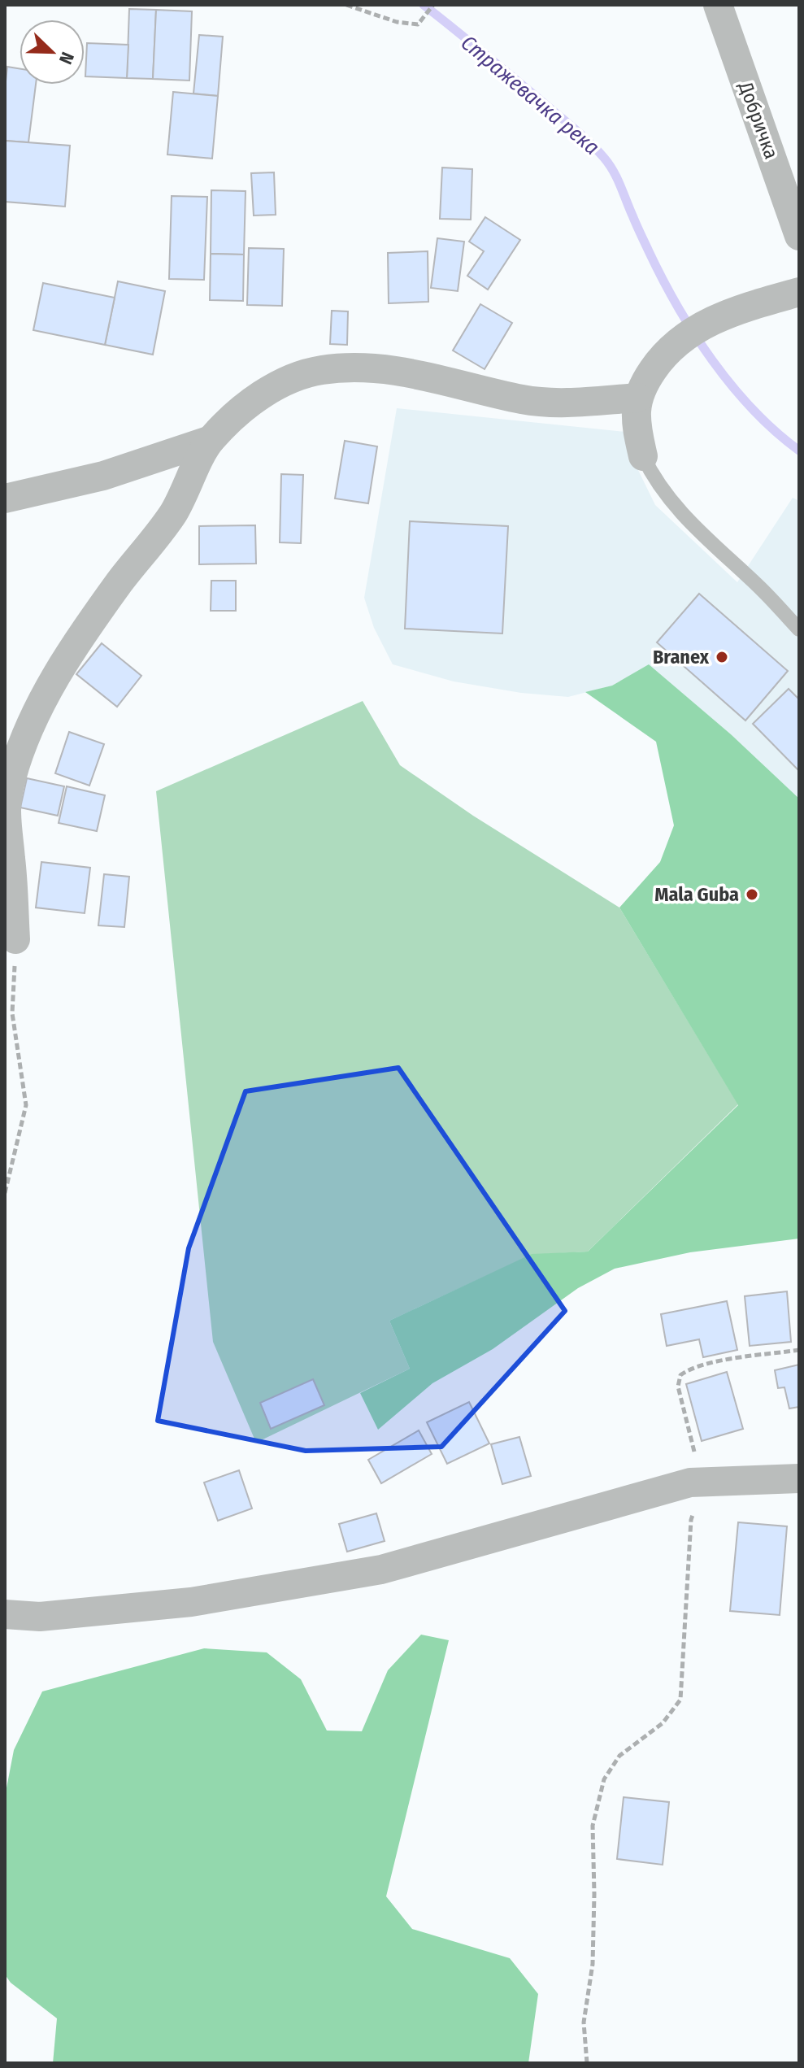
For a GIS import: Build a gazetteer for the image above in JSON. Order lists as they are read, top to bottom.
{
  "streets": {
    "street": ["Добричка"]
  },
  "water": ["Стражевачка река"],
  "places": ["Branex", "Mala Guba"],
  "north": "bottom right"
}
